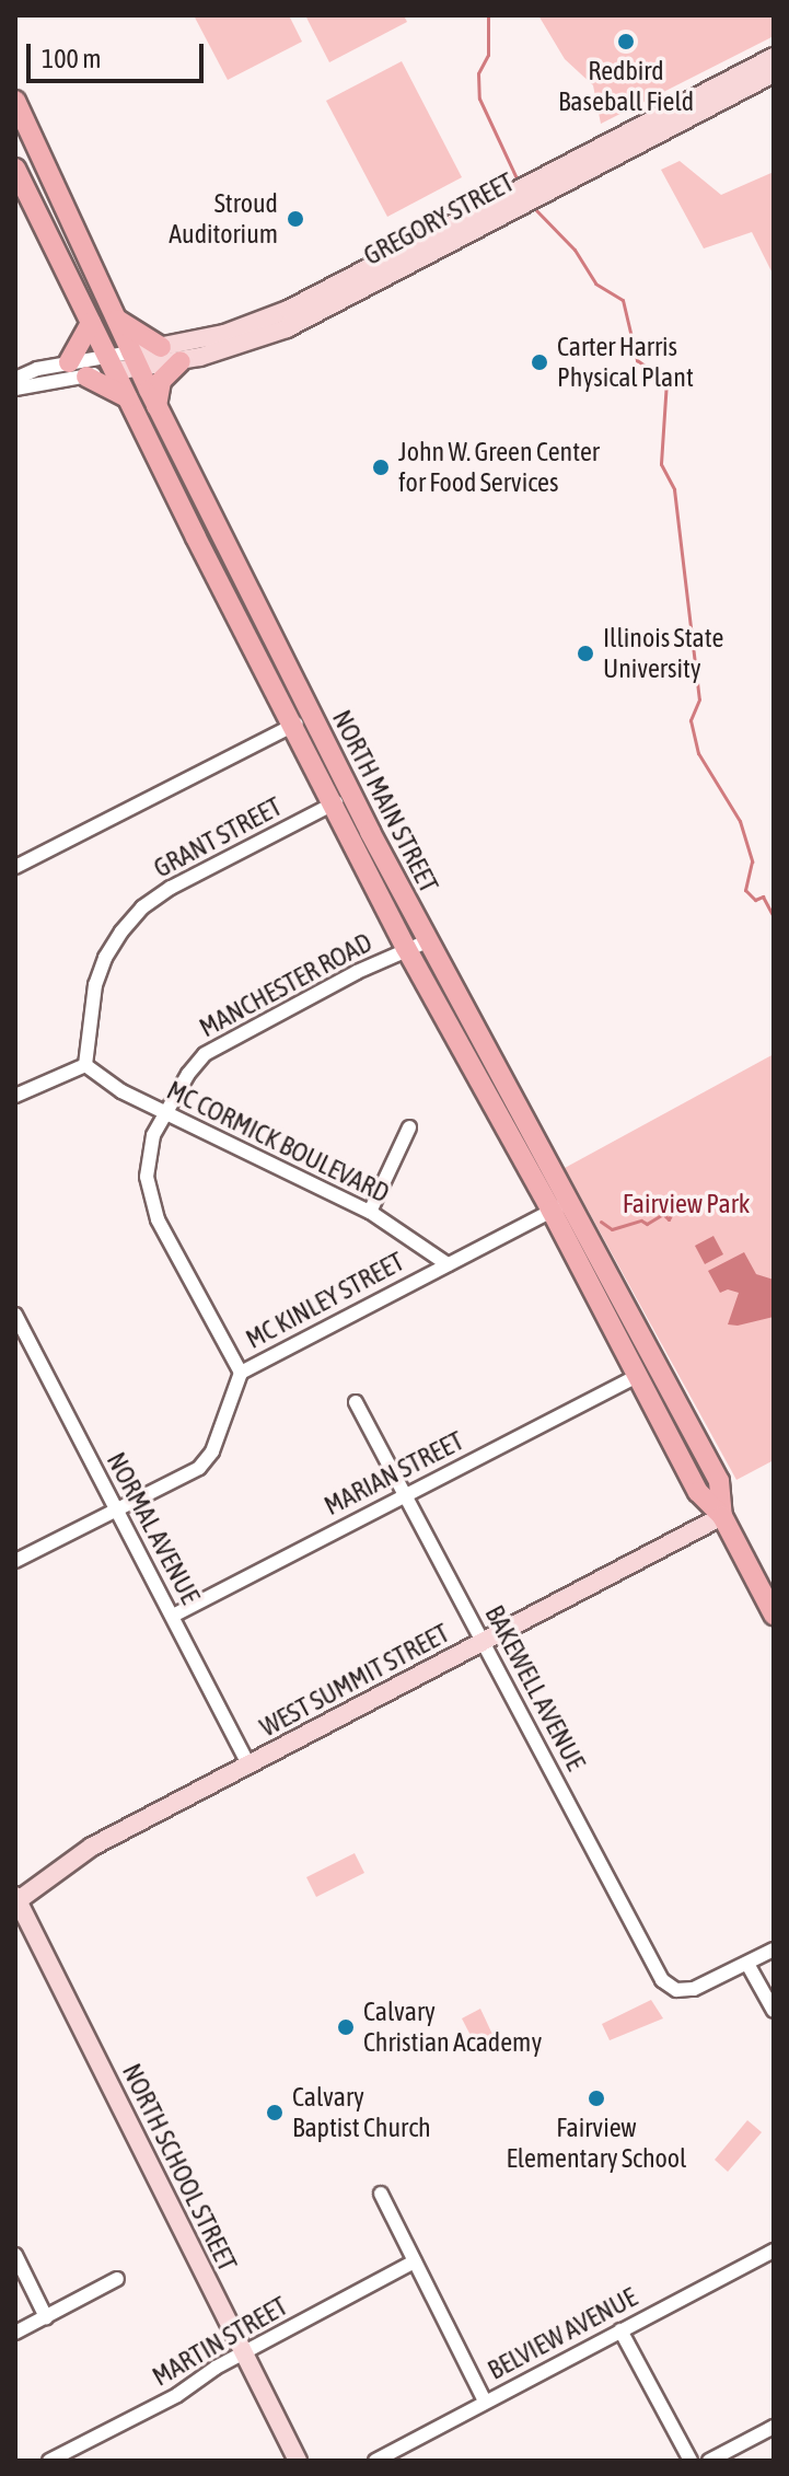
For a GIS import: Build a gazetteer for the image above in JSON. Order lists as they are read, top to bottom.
{
  "streets": {
    "main road": [
      "GREGORY STREET",
      "NORTH MAIN STREET",
      "WEST SUMMIT STREET",
      "NORTH SCHOOL STREET"
    ],
    "street": [
      "GRANT STREET",
      "MANCHESTER ROAD",
      "MC CORMICK BOULEVARD",
      "MC KINLEY STREET",
      "MARIAN STREET",
      "NORMAL AVENUE",
      "BAKEWELL AVENUE",
      "BELVIEW AVENUE",
      "MARTIN STREET"
    ]
  },
  "crossings": [
    ["GREGORY STREET", "NORTH MAIN STREET"],
    ["NORTH MAIN STREET", "GRANT STREET"],
    ["NORTH MAIN STREET", "MANCHESTER ROAD"],
    ["NORTH MAIN STREET", "MC KINLEY STREET"],
    ["NORTH MAIN STREET", "MARIAN STREET"],
    ["NORTH MAIN STREET", "WEST SUMMIT STREET"],
    ["GRANT STREET", "MC CORMICK BOULEVARD"],
    ["MANCHESTER ROAD", "MC CORMICK BOULEVARD"],
    ["MANCHESTER ROAD", "MC KINLEY STREET"],
    ["MC CORMICK BOULEVARD", "MC KINLEY STREET"],
    ["MC KINLEY STREET", "NORMAL AVENUE"],
    ["MARIAN STREET", "NORMAL AVENUE"],
    ["MARIAN STREET", "BAKEWELL AVENUE"],
    ["NORMAL AVENUE", "WEST SUMMIT STREET"],
    ["WEST SUMMIT STREET", "BAKEWELL AVENUE"],
    ["WEST SUMMIT STREET", "NORTH SCHOOL STREET"],
    ["NORTH SCHOOL STREET", "MARTIN STREET"]
  ],
  "parks": ["Fairview Park"],
  "places": [
    "Redbird Baseball Field",
    "Stroud Auditorium",
    "Carter Harris Physical Plant",
    "John W. Green Center for Food Services",
    "Illinois State University",
    "Calvary Christian Academy",
    "Fairview Elementary School",
    "Calvary Baptist Church"
  ],
  "scale_bar": "100 m"
}
